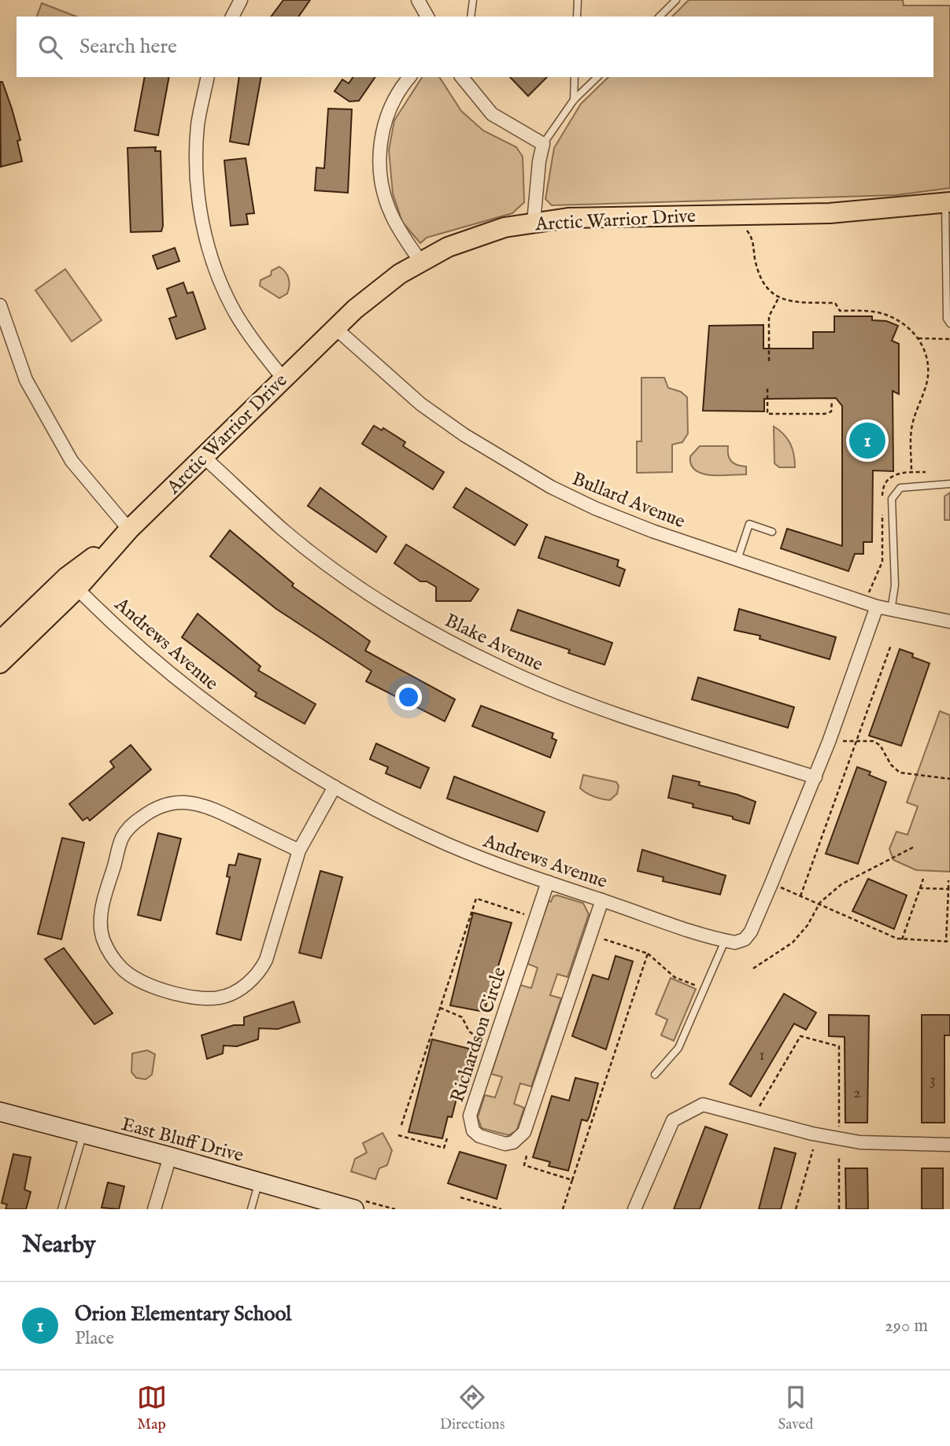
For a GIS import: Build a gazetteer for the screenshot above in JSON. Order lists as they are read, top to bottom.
{
  "streets": {
    "main road": ["Arctic Warrior Drive"],
    "street": [
      "Bullard Avenue",
      "Blake Avenue",
      "Andrews Avenue",
      "Richardson Circle",
      "East Bluff Drive"
    ]
  },
  "crossings": [
    ["Arctic Warrior Drive", "Bullard Avenue"],
    ["Arctic Warrior Drive", "Blake Avenue"],
    ["Arctic Warrior Drive", "Andrews Avenue"],
    ["Andrews Avenue", "Richardson Circle"]
  ],
  "house_numbers": ["1", "3", "2"],
  "page": {
    "search": "Search here",
    "pins": "1",
    "heading": "Nearby",
    "list": [
      {
        "mark": "1",
        "name": "Orion Elementary School",
        "note": "Place",
        "value": "290 m"
      }
    ],
    "nav": ["Map", "Directions", "Saved"]
  }
}
